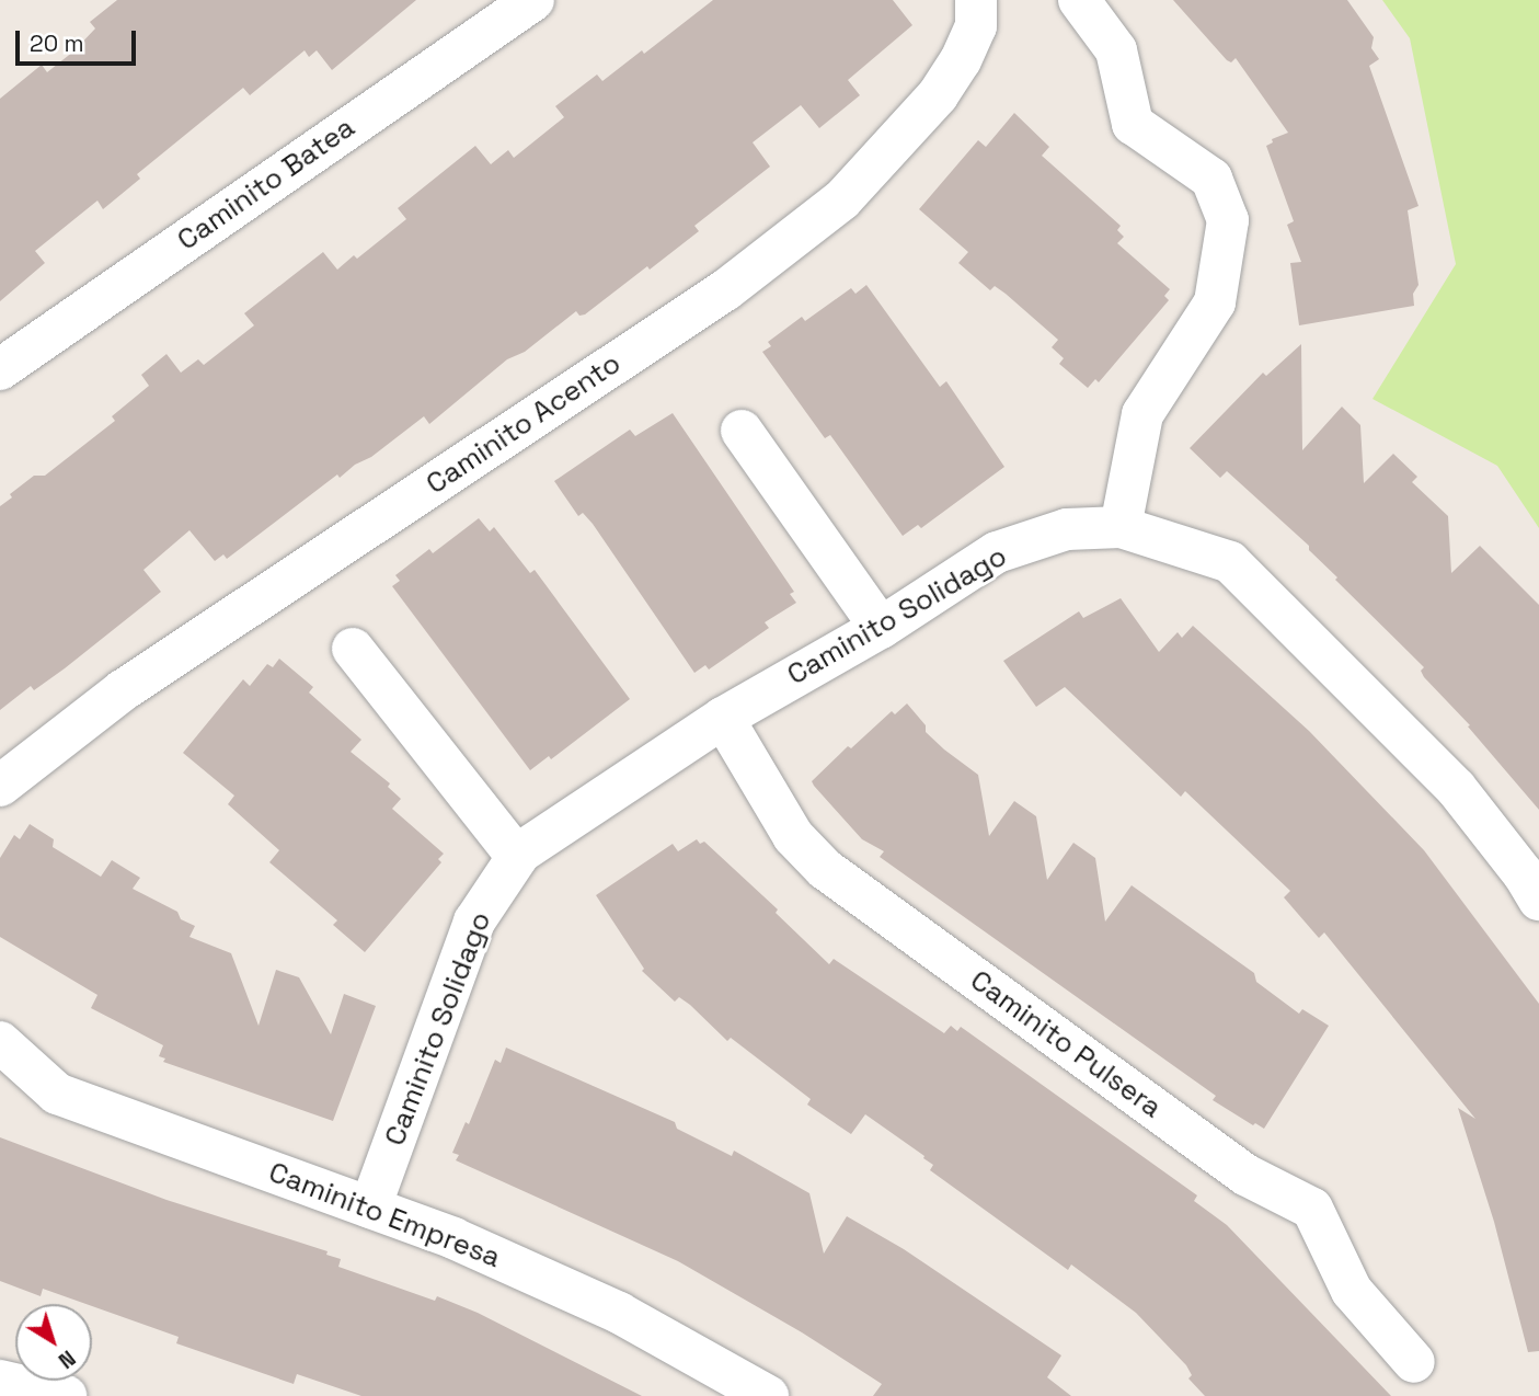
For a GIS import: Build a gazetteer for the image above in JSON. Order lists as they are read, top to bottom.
{
  "streets": {
    "street": [
      "Caminito Batea",
      "Caminito Acento",
      "Caminito Solidago",
      "Caminito Pulsera",
      "Caminito Empresa"
    ]
  },
  "crossings": [
    ["Caminito Solidago", "Caminito Pulsera"],
    ["Caminito Solidago", "Caminito Empresa"]
  ],
  "scale_bar": "20 m",
  "north": "bottom right"
}
